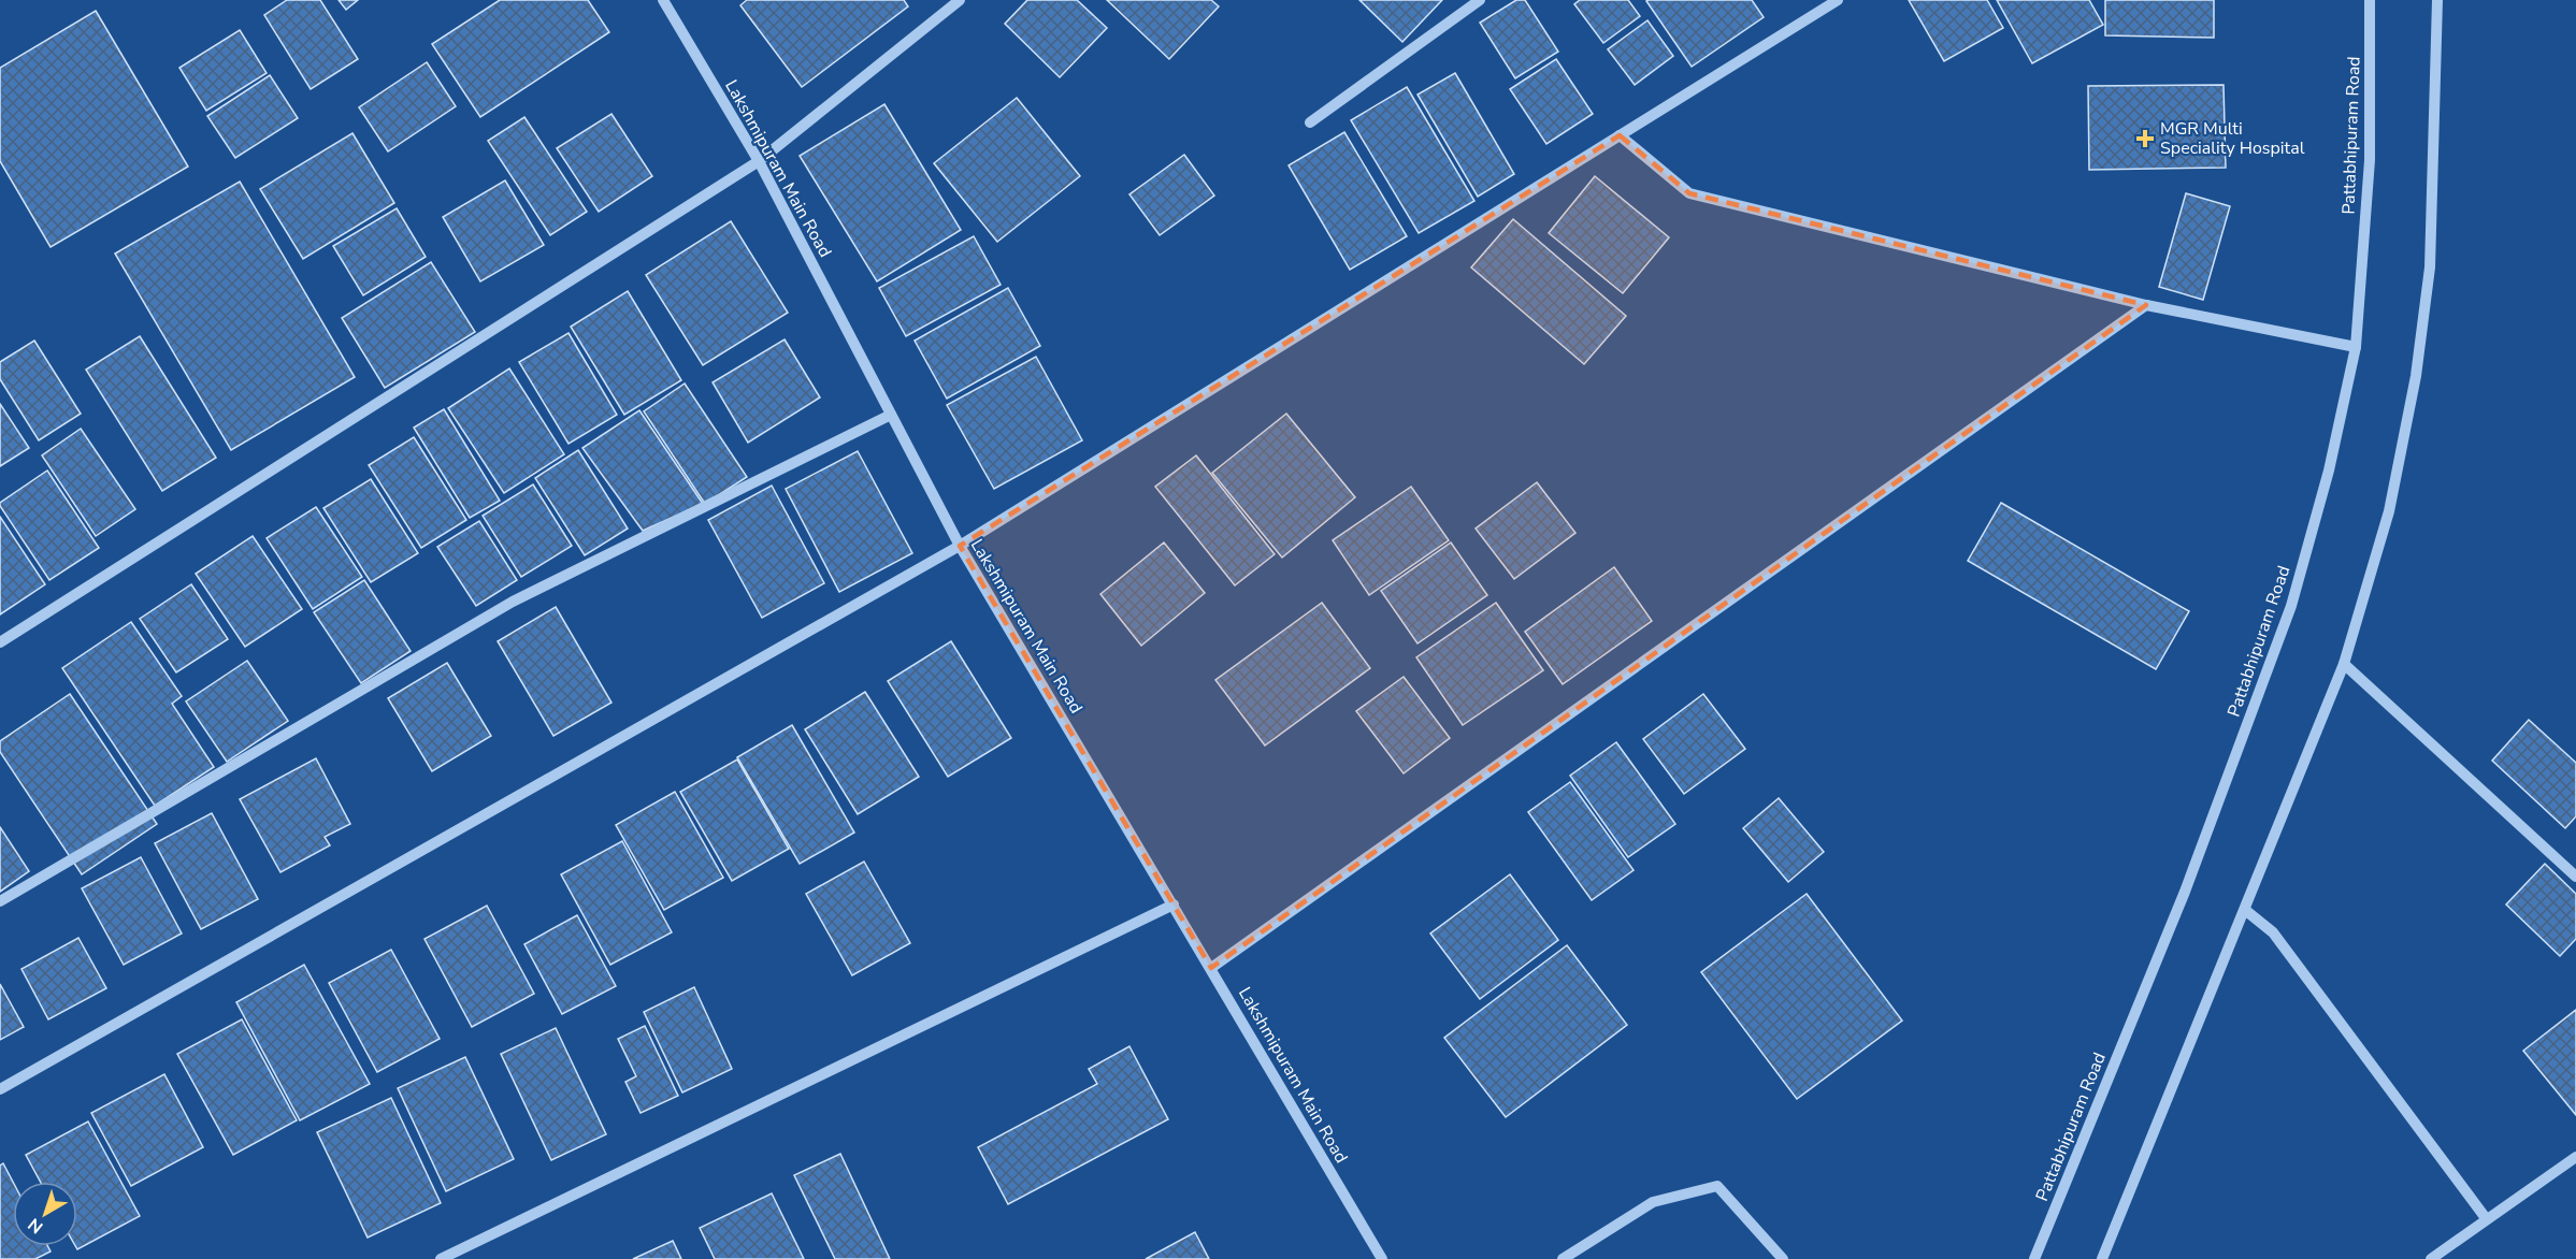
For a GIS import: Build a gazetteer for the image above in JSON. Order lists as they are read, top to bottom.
{
  "streets": {
    "street": ["Pattabhipuram Road", "Lakshmipuram Main Road"]
  },
  "places": {
    "health": ["MGR Multi Speciality Hospital"]
  },
  "north": "bottom left"
}
